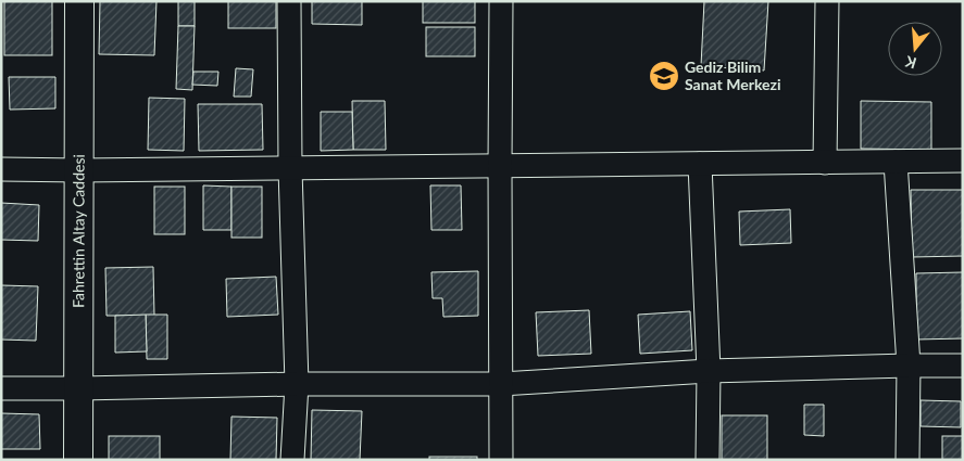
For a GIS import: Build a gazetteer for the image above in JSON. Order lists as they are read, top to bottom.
{
  "streets": {
    "street": ["Fahrettin Altay Caddesi"]
  },
  "places": {
    "school or university": ["Gediz Bilim Sanat Merkezi"]
  },
  "north": "bottom"
}
